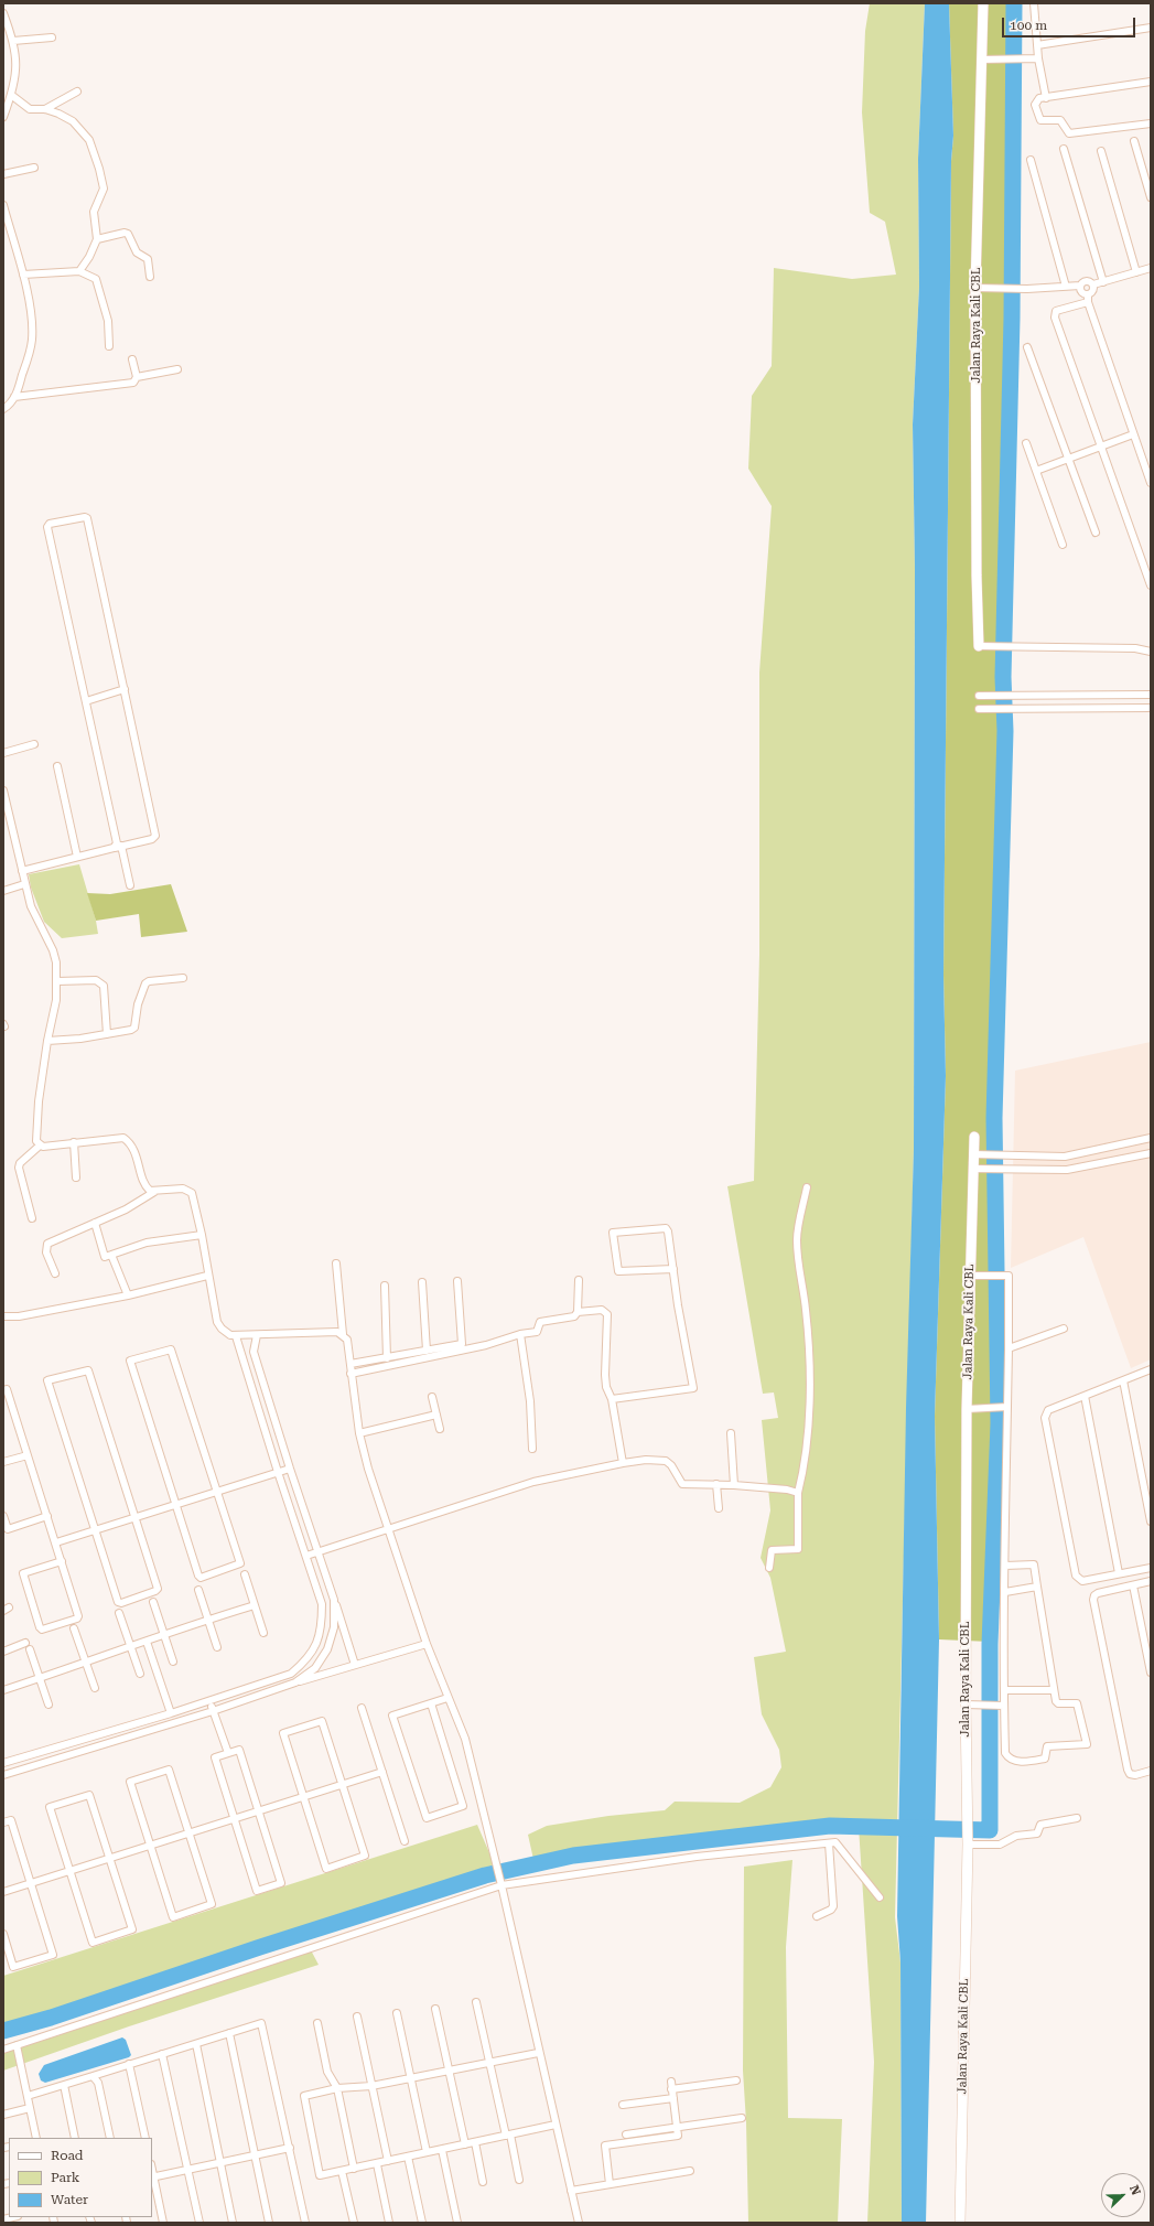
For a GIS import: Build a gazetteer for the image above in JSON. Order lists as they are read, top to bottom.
{
  "streets": {
    "main road": ["Jalan Raya Kali CBL"]
  },
  "legend": ["Road", "Park", "Water"],
  "scale_bar": "100 m",
  "north": "top right"
}
